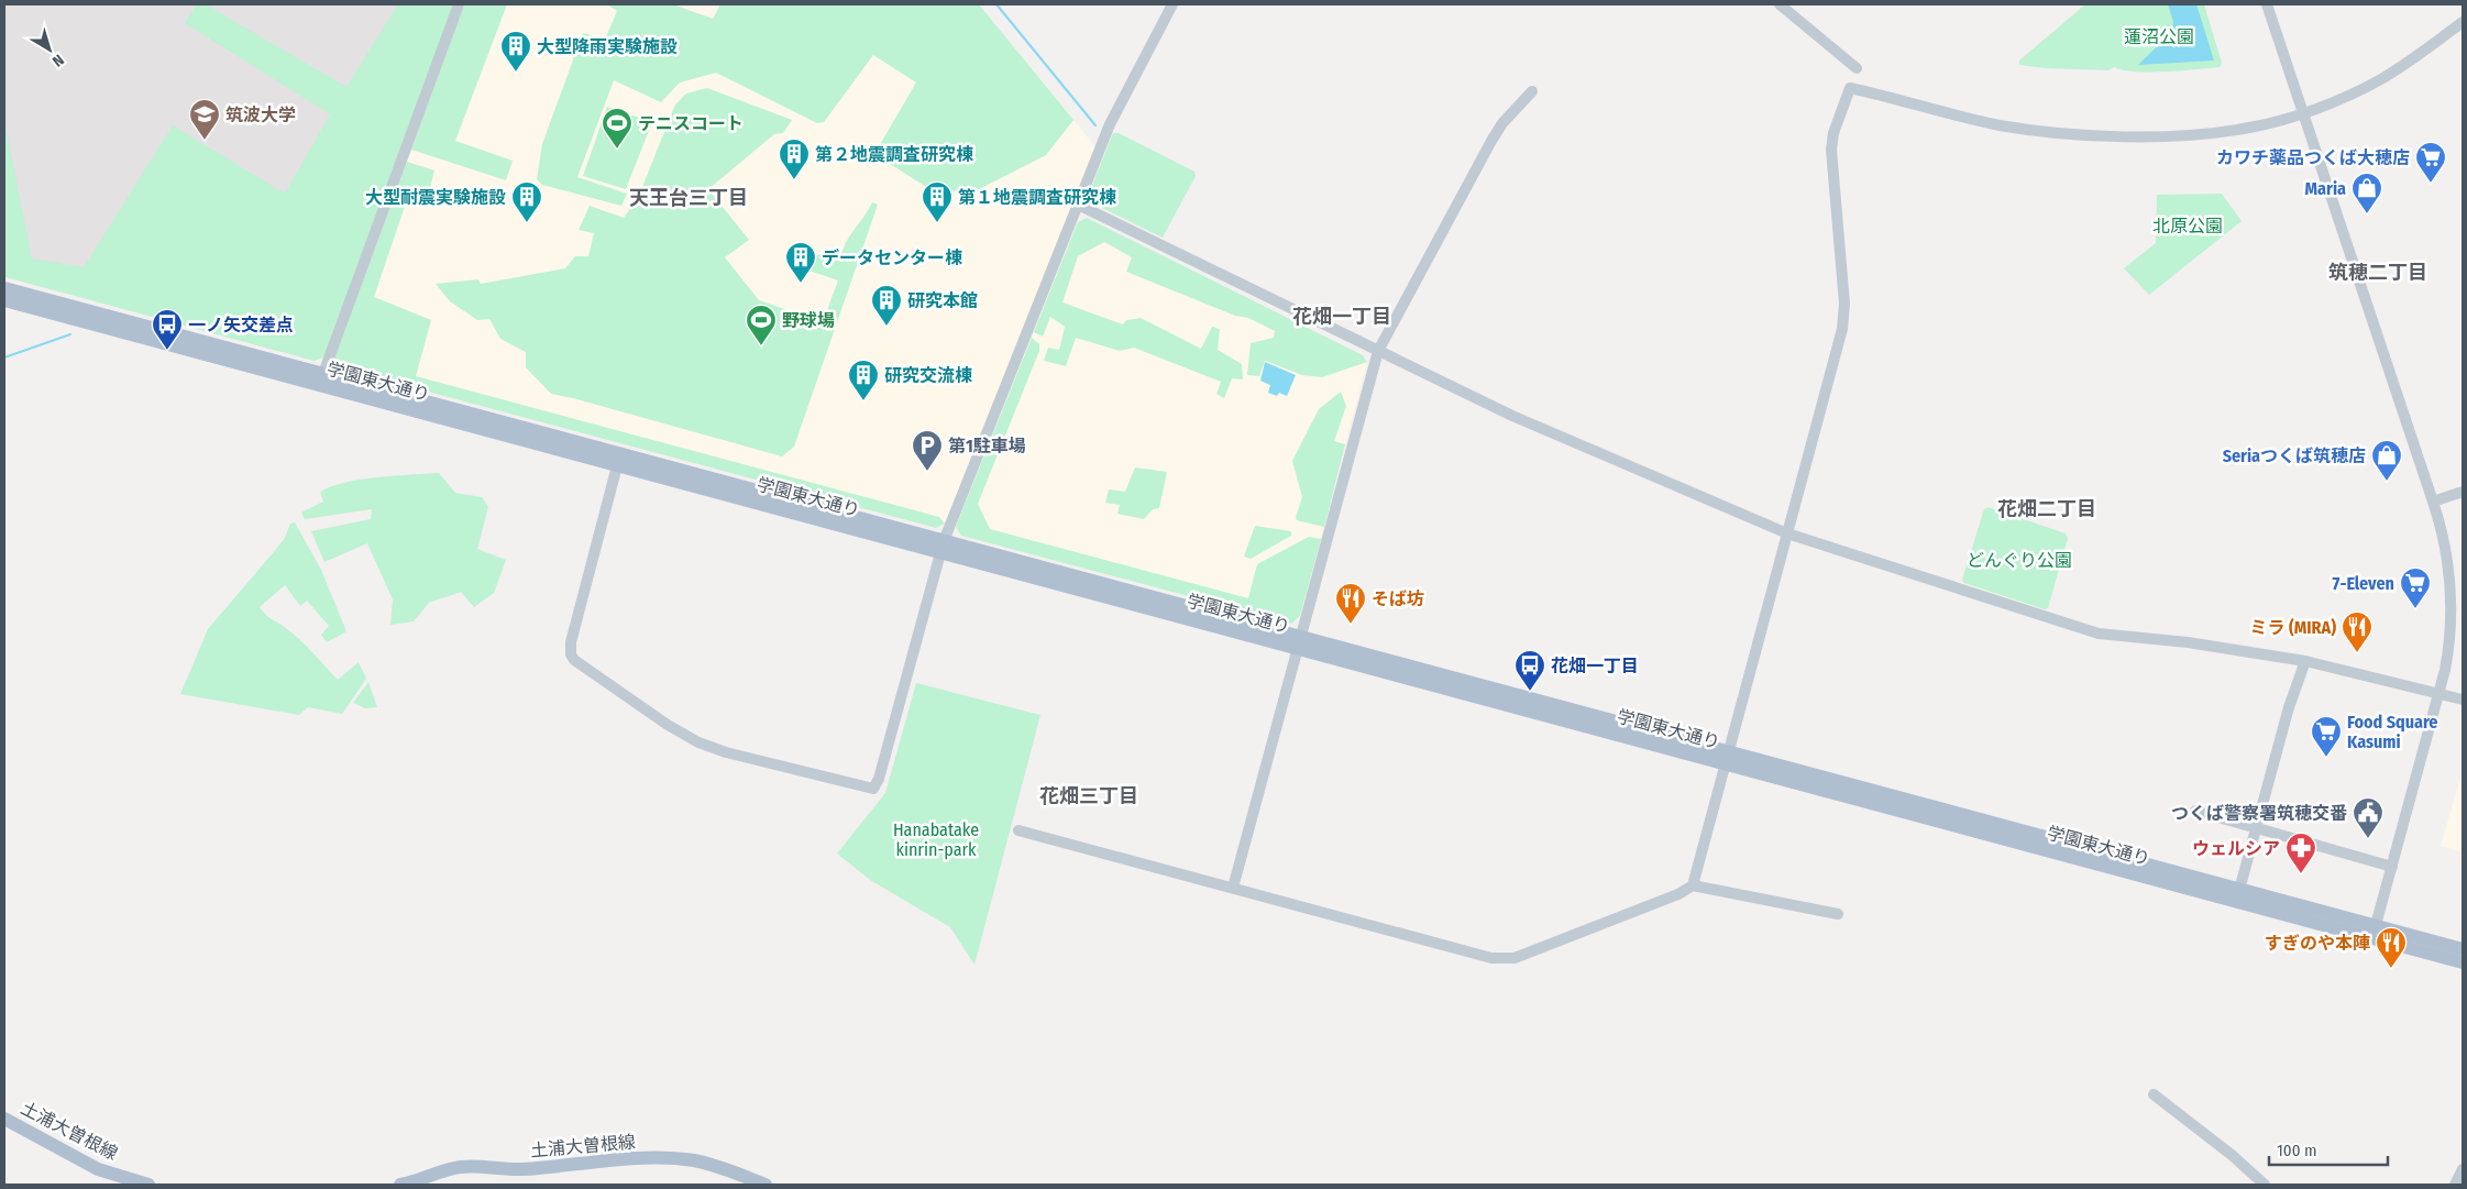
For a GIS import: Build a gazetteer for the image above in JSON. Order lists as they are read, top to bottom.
{
  "streets": {
    "main road": ["学園東大通り", "土浦大曽根線"]
  },
  "districts": [
    "天王台三丁目",
    "筑穂二丁目",
    "花畑一丁目",
    "花畑二丁目",
    "花畑三丁目"
  ],
  "parks": [
    "蓮沼公園",
    "北原公園",
    "どんぐり公園",
    "Hanabatake kinrin-park"
  ],
  "places": {
    "building": [
      "大型降雨実験施設",
      "第２地震調査研究棟",
      "大型耐震実験施設",
      "第１地震調査研究棟",
      "データセンター棟",
      "研究本館",
      "研究交流棟"
    ],
    "school or university": ["筑波大学"],
    "sports": ["テニスコート", "野球場"],
    "supermarket": ["カワチ薬品つくば大穂店", "7-Eleven", "Food Square Kasumi"],
    "shop": ["Maria", "Seriaつくば筑穂店"],
    "bus stop": ["一ノ矢交差点", "花畑一丁目"],
    "parking": ["第1駐車場"],
    "restaurant": ["そば坊", "ミラ (MIRA)", "すぎのや本陣"],
    "public building": ["つくば警察署筑穂交番"],
    "pharmacy": ["ウェルシア"]
  },
  "scale_bar": "100 m",
  "north": "bottom right"
}
